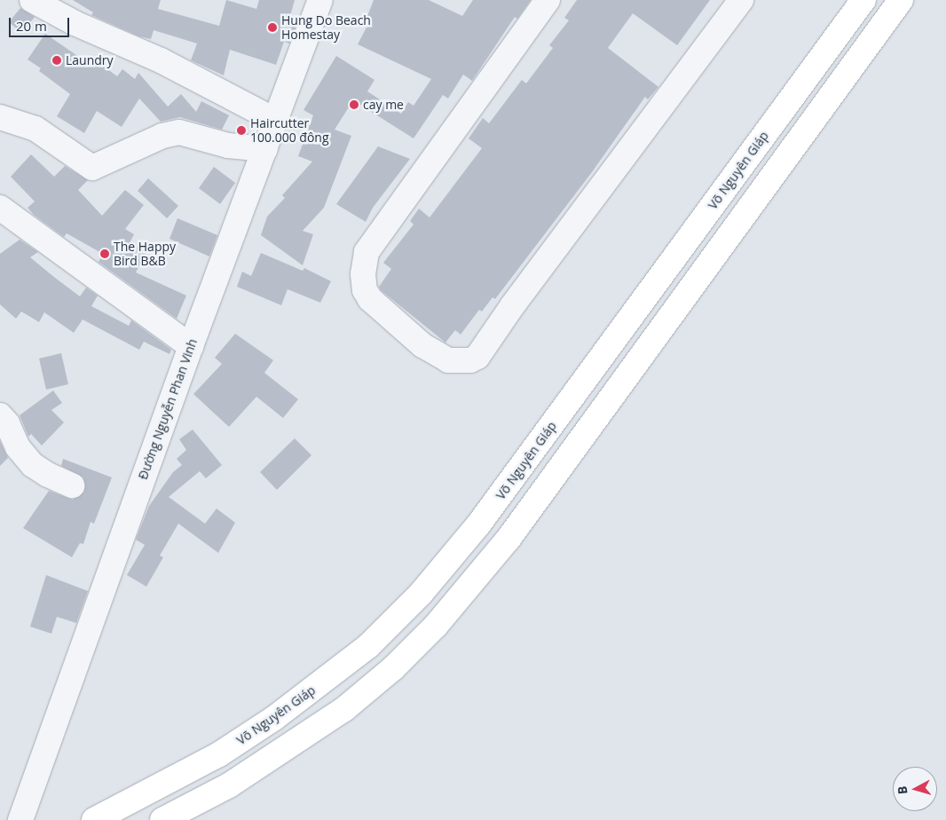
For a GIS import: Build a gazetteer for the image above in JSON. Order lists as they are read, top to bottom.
{
  "streets": {
    "main road": ["Võ Nguyên Giáp"],
    "street": ["Đường Nguyễn Phan Vinh"]
  },
  "places": [
    "Hung Do Beach Homestay",
    "Laundry",
    "cay me",
    "Haircutter 100.000 đông",
    "The Happy Bird B&B"
  ],
  "scale_bar": "20 m",
  "north": "left"
}
